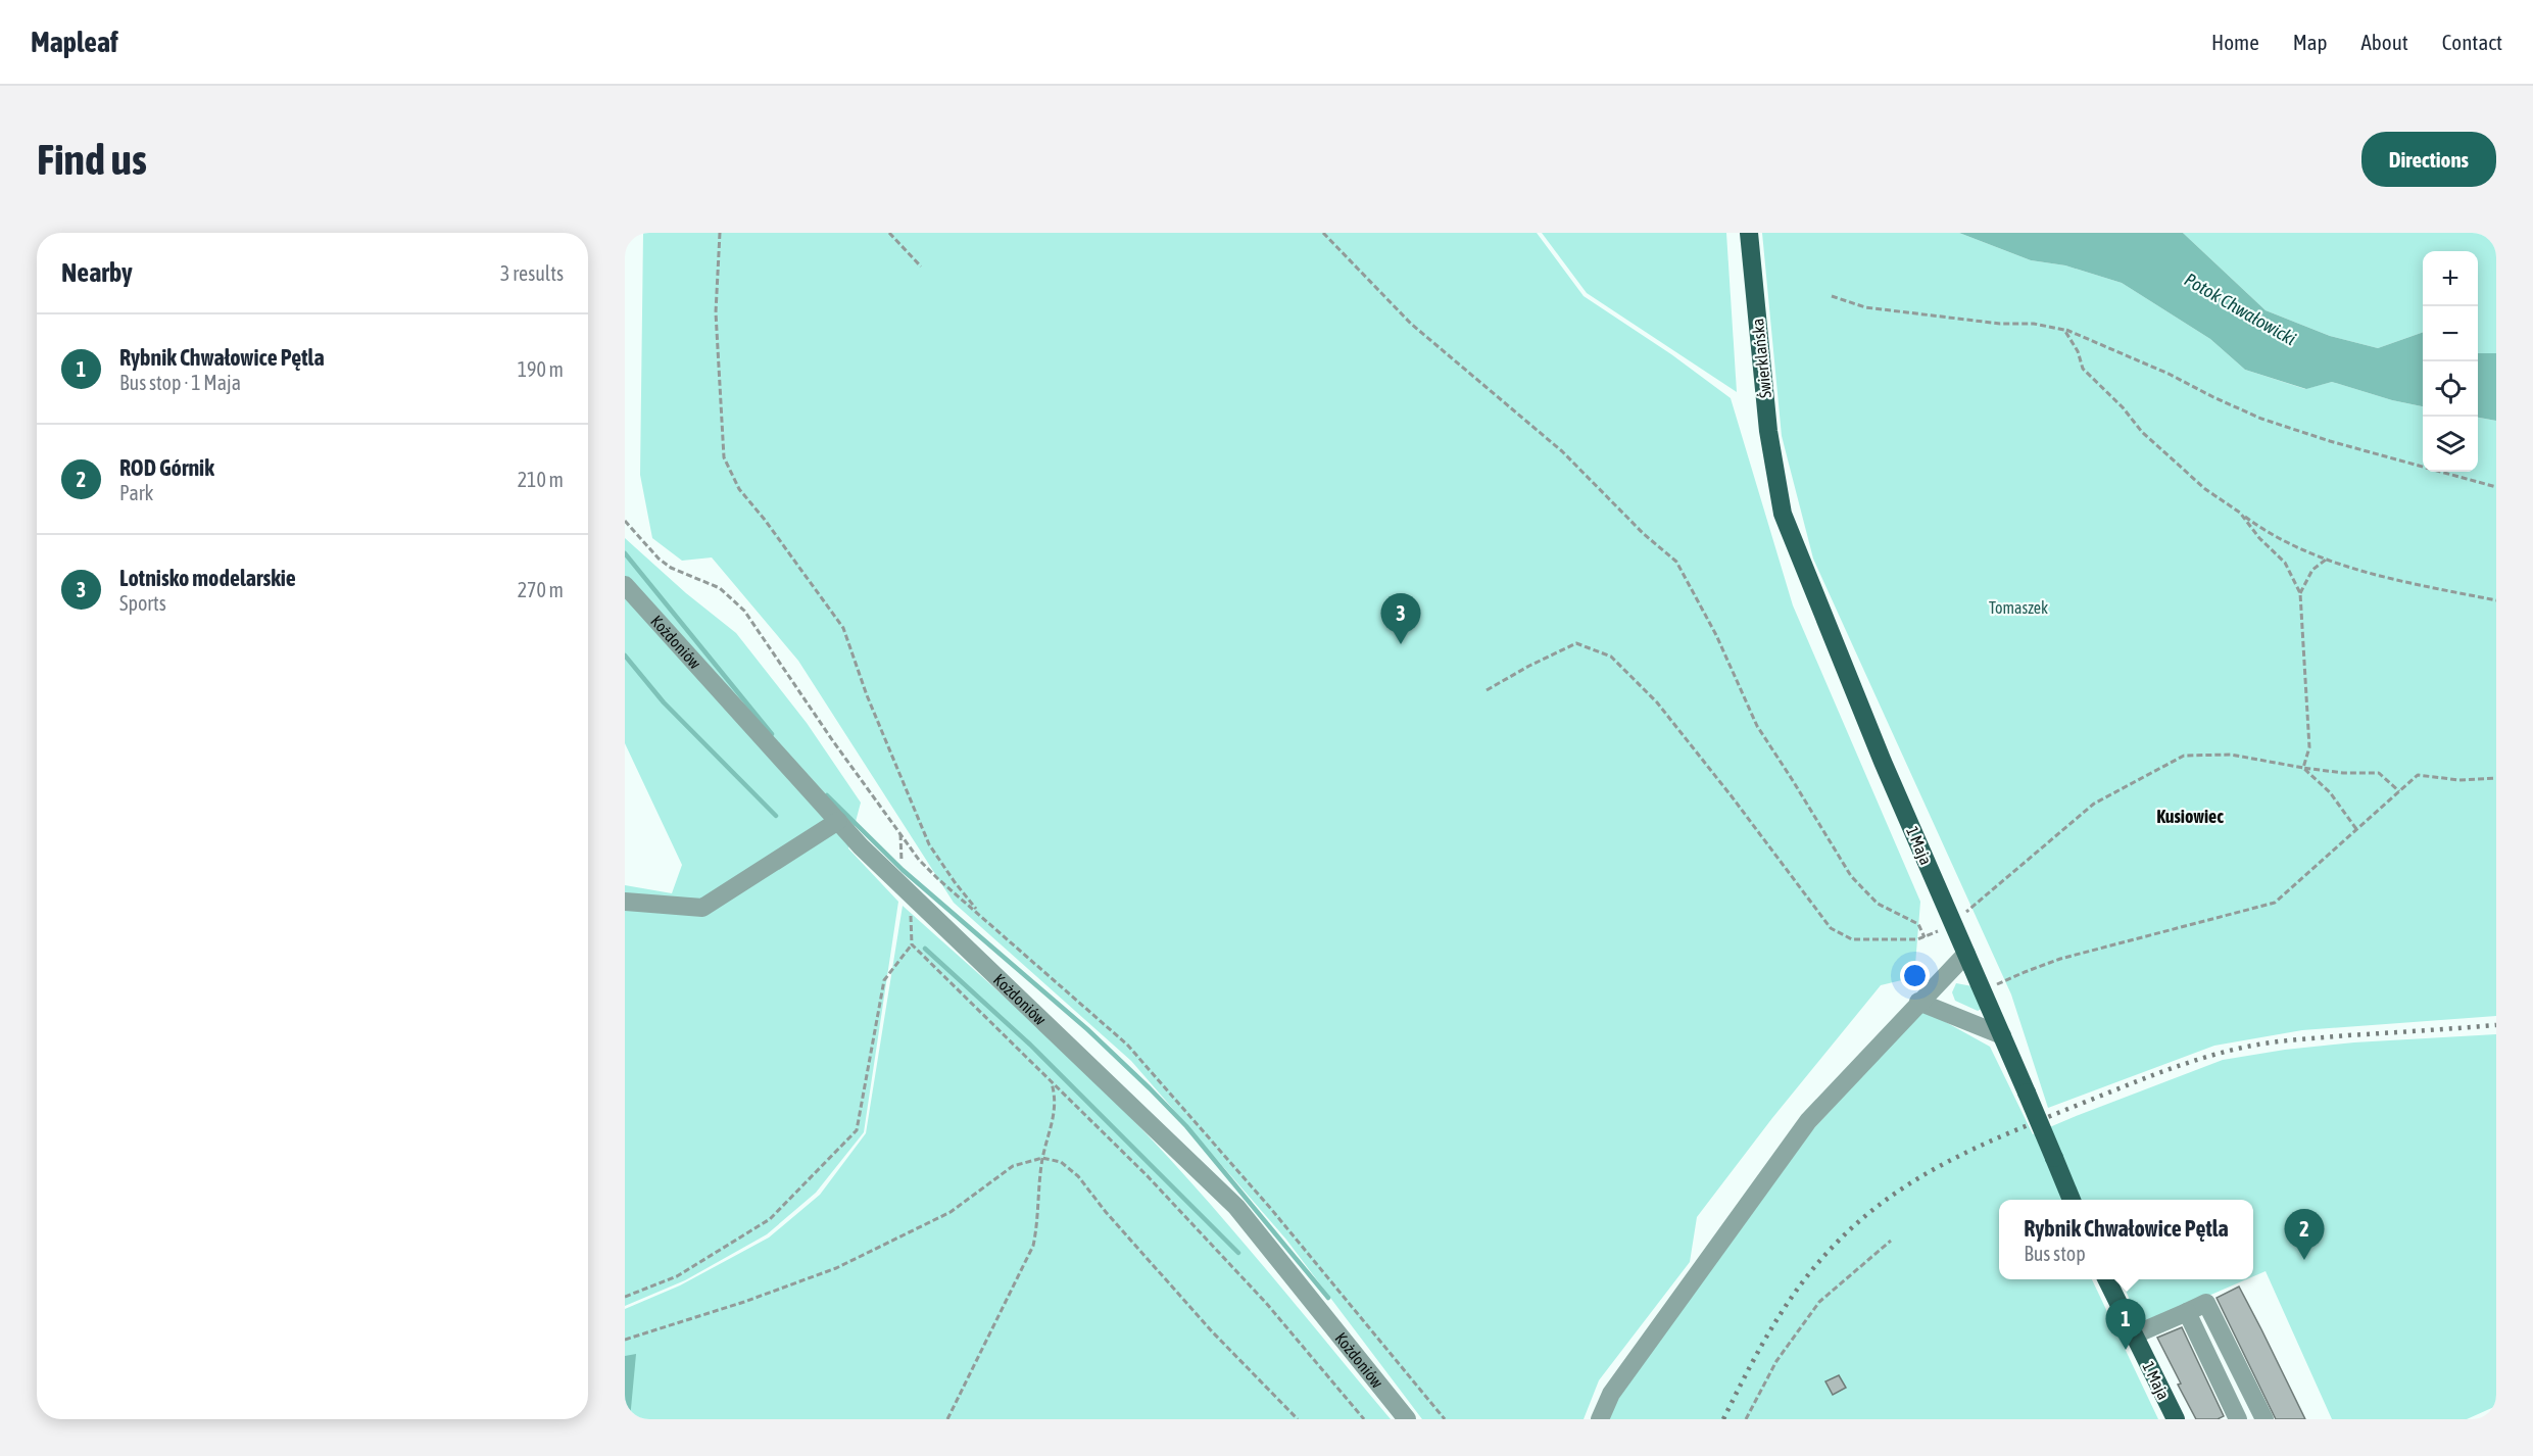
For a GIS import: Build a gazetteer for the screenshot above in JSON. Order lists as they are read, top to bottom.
{
  "streets": {
    "main road": ["Świerklańska", "1 Maja"],
    "street": ["Kożdoniów"]
  },
  "crossings": [
    ["Świerklańska", "1 Maja"]
  ],
  "districts": ["Kusiowiec"],
  "water": ["Potok Chwałowicki"],
  "parks": ["Tomaszek"],
  "page": {
    "header": "Mapleaf",
    "nav": [
      "Home",
      "Map",
      "About",
      "Contact"
    ],
    "buttons": "Directions",
    "title": "Find us",
    "heading": ["Nearby", "3 results"],
    "map_buttons": ["+", "−"],
    "list": [
      {
        "mark": "1",
        "name": "Rybnik Chwałowice Pętla",
        "note": "Bus stop · 1 Maja",
        "value": "190 m"
      },
      {
        "mark": "2",
        "name": "ROD Górnik",
        "note": "Park",
        "value": "210 m"
      },
      {
        "mark": "3",
        "name": "Lotnisko modelarskie",
        "note": "Sports",
        "value": "270 m"
      }
    ],
    "pins": ["3", "2", "1"],
    "popup": ["Rybnik Chwałowice Pętla", "Bus stop"]
  }
}
